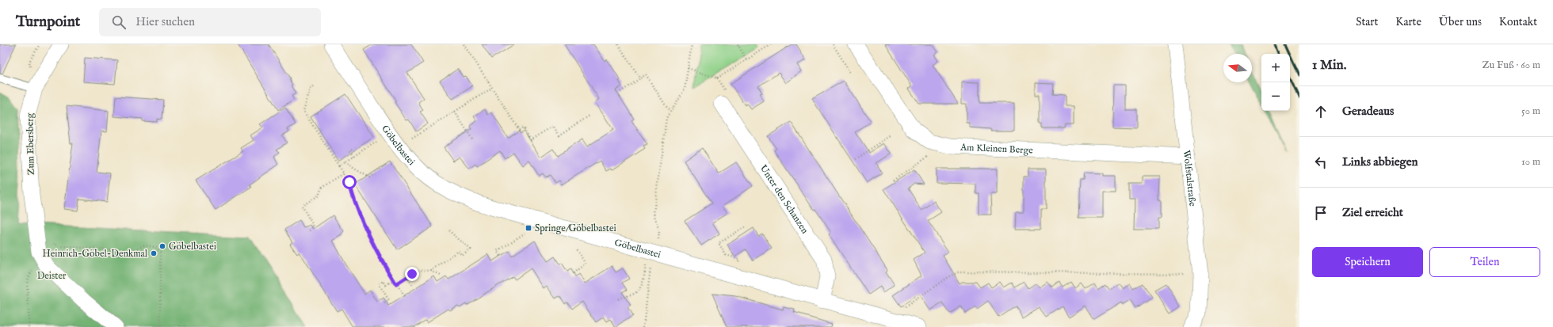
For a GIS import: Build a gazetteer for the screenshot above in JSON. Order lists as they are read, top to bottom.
{
  "streets": {
    "street": [
      "Zum Ebersberg",
      "Göbelbastei",
      "Am Kleinen Berge",
      "Wolfstalstraße",
      "Unter den Schanzen"
    ]
  },
  "crossings": [
    ["Göbelbastei", "Unter den Schanzen"],
    ["Am Kleinen Berge", "Wolfstalstraße"]
  ],
  "parks": ["Deister"],
  "places": {
    "transit": ["Springe/Göbelbastei"],
    "other": ["Göbelbastei", "Heinrich-Göbel-Denkmal"]
  },
  "north": "left",
  "page": {
    "header": "Turnpoint",
    "search": "Hier suchen",
    "nav": [
      "Start",
      "Karte",
      "Über uns",
      "Kontakt"
    ],
    "heading": ["1 Min.", "Zu Fuß · 60 m"],
    "map_buttons": ["+", "−"],
    "list": [
      ["Geradeaus", "50 m"],
      ["Links abbiegen", "10 m"],
      "Ziel erreicht"
    ],
    "buttons": ["Speichern", "Teilen"]
  }
}
